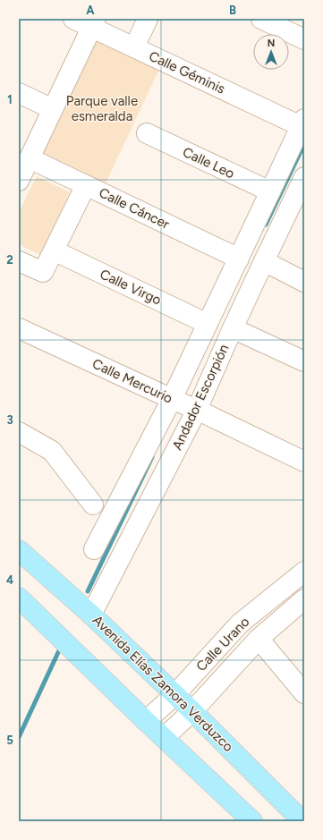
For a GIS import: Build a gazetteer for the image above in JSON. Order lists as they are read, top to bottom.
{
  "streets": {
    "main road": ["Avenida Elías Zamora Verduzco"],
    "street": [
      "Calle Géminis",
      "Calle Leo",
      "Calle Cáncer",
      "Calle Virgo",
      "Calle Mercurio",
      "Andador Escorpión",
      "Calle Urano"
    ]
  },
  "crossings": [
    ["Calle Géminis", "Andador Escorpión"],
    ["Calle Leo", "Andador Escorpión"],
    ["Calle Cáncer", "Andador Escorpión"],
    ["Calle Virgo", "Andador Escorpión"],
    ["Calle Mercurio", "Andador Escorpión"],
    ["Andador Escorpión", "Avenida Elías Zamora Verduzco"],
    ["Calle Urano", "Avenida Elías Zamora Verduzco"]
  ],
  "parks": ["Parque valle esmeralda"],
  "north": "top",
  "grid": {
    "columns": ["A", "B"],
    "rows": [
      "1",
      "2",
      "3",
      "4",
      "5"
    ]
  }
}
